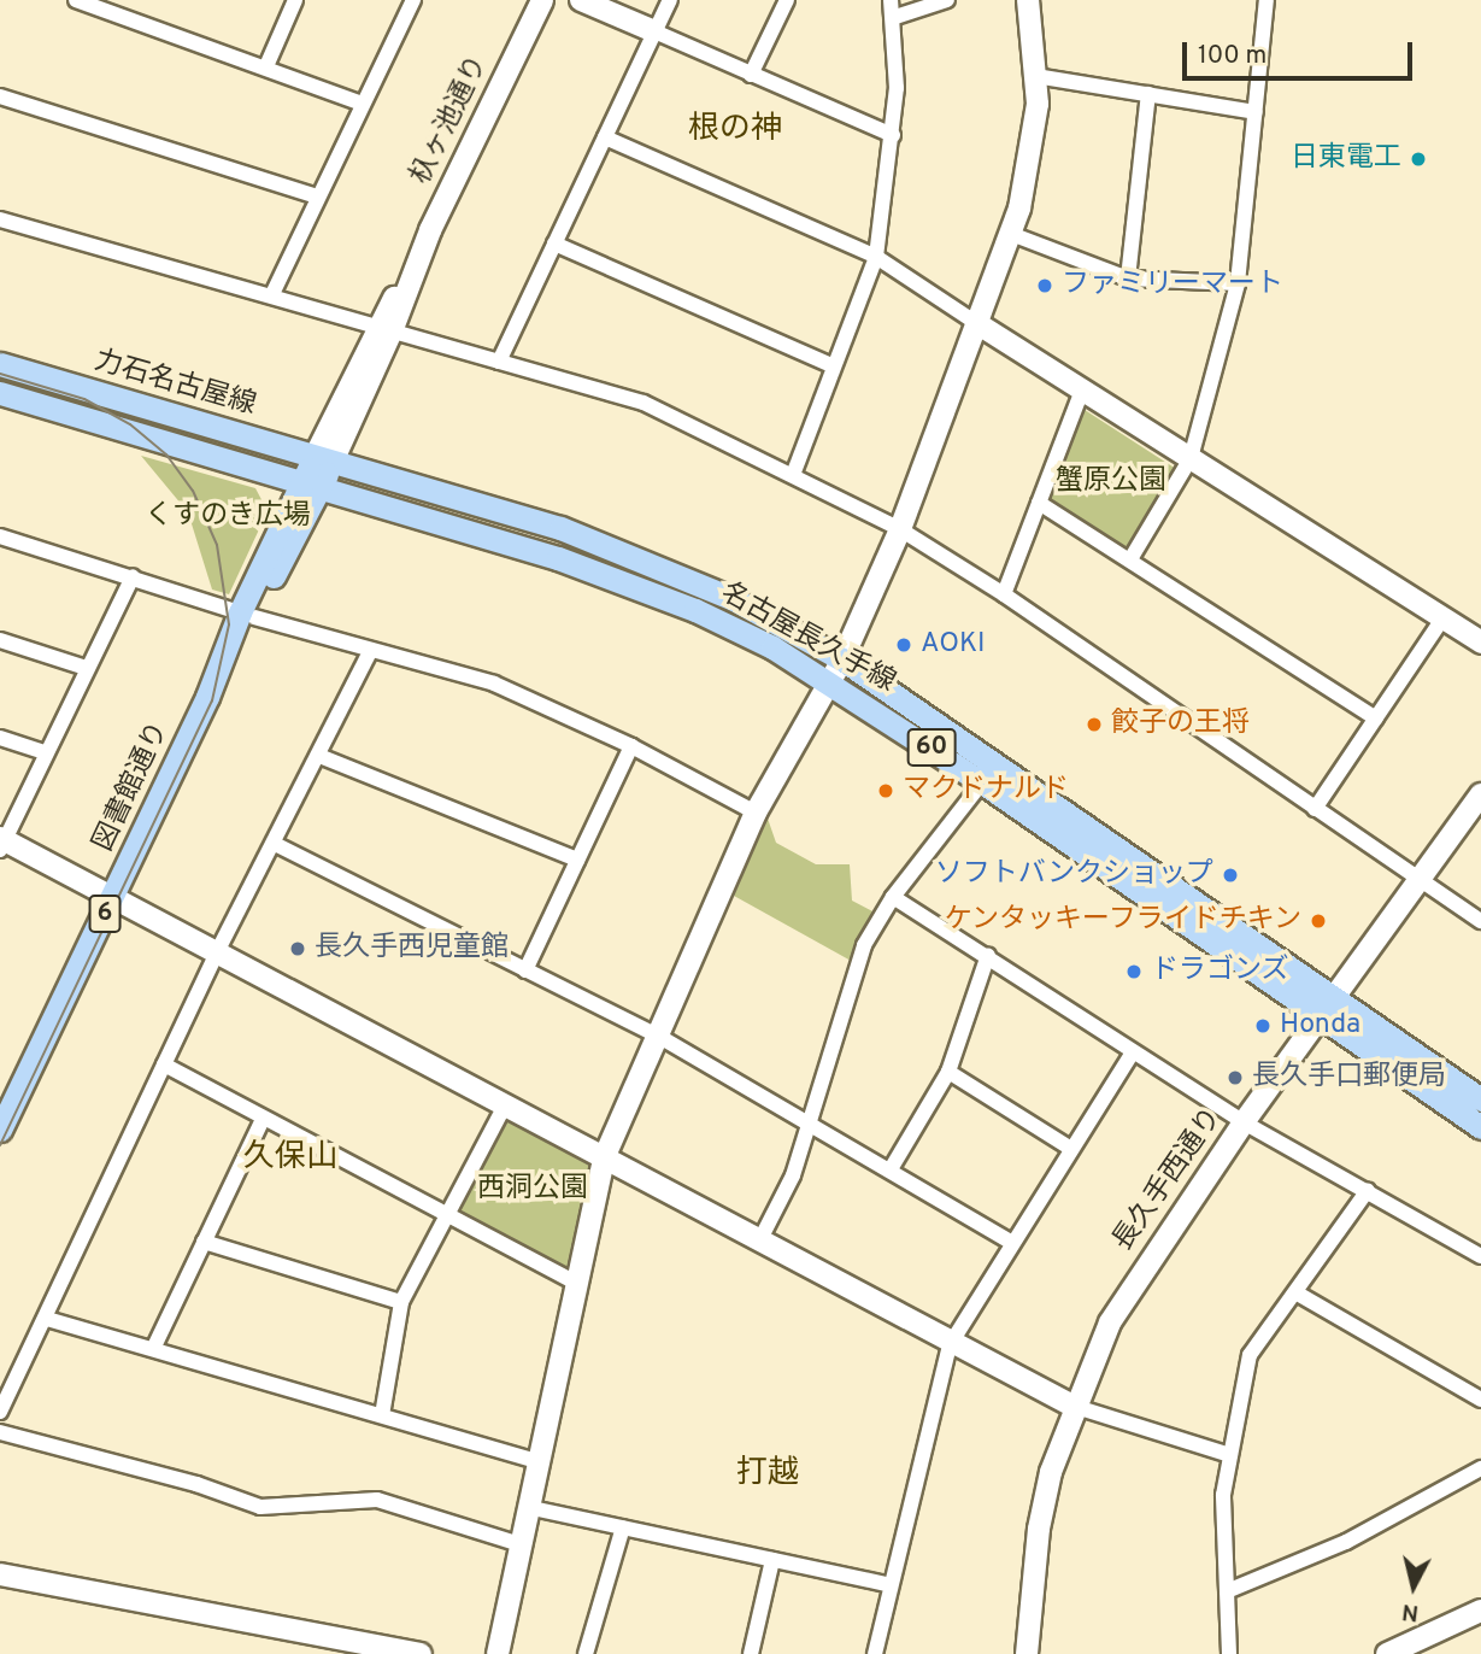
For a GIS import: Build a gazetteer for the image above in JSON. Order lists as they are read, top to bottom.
{
  "streets": {
    "main road": [
      "力石名古屋線",
      "名古屋長久手線",
      "60",
      "図書館通り",
      "6"
    ],
    "street": ["杁ヶ池通り", "長久手西通り"]
  },
  "crossings": [
    ["杁ヶ池通り", "力石名古屋線"],
    ["杁ヶ池通り", "名古屋長久手線"],
    ["杁ヶ池通り", "図書館通り"],
    ["力石名古屋線", "名古屋長久手線"],
    ["力石名古屋線", "図書館通り"],
    ["名古屋長久手線", "図書館通り"],
    ["名古屋長久手線", "長久手西通り"]
  ],
  "districts": ["根の神", "久保山", "打越"],
  "parks": ["蟹原公園", "くすのき広場", "西洞公園"],
  "places": [
    "日東電工",
    "ファミリーマート",
    "AOKI",
    "餃子の王将",
    "マクドナルド",
    "ソフトバンクショップ",
    "ケンタッキーフライドチキン",
    "長久手西児童館",
    "ドラゴンズ",
    "Honda",
    "長久手口郵便局"
  ],
  "scale_bar": "100 m",
  "north": "bottom"
}
